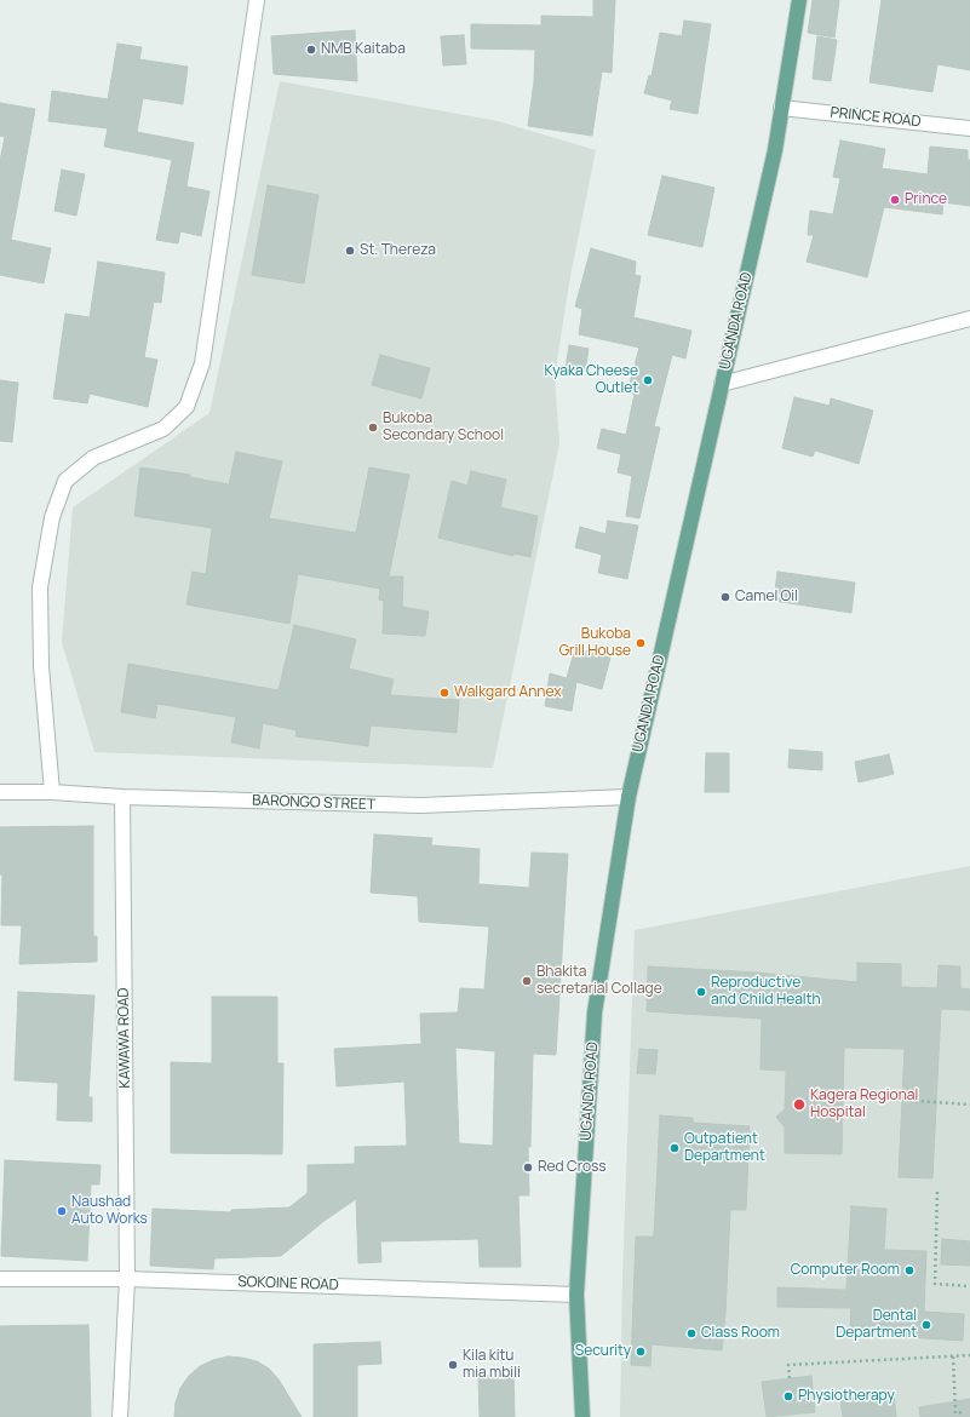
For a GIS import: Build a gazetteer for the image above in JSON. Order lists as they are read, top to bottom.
{
  "streets": {
    "main road": ["UGANDA ROAD"],
    "street": [
      "PRINCE ROAD",
      "BARONGO STREET",
      "KAWAWA ROAD",
      "SOKOINE ROAD"
    ]
  },
  "crossings": [
    ["PRINCE ROAD", "UGANDA ROAD"],
    ["UGANDA ROAD", "BARONGO STREET"],
    ["UGANDA ROAD", "SOKOINE ROAD"],
    ["BARONGO STREET", "KAWAWA ROAD"],
    ["KAWAWA ROAD", "SOKOINE ROAD"]
  ],
  "places": [
    "NMB Kaitaba",
    "Prince",
    "St. Thereza",
    "Kyaka Cheese Outlet",
    "Bukoba Secondary School",
    "Camel Oil",
    "Bukoba Grill House",
    "Walkgard Annex",
    "Bhakita secretarial Collage",
    "Reproductive and Child Health",
    "Kagera Regional Hospital",
    "Outpatient Department",
    "Red Cross",
    "Naushad Auto Works",
    "Computer Room",
    "Dental Department",
    "Class Room",
    "Security",
    "Kila kitu mia mbili",
    "Physiotherapy"
  ]
}
